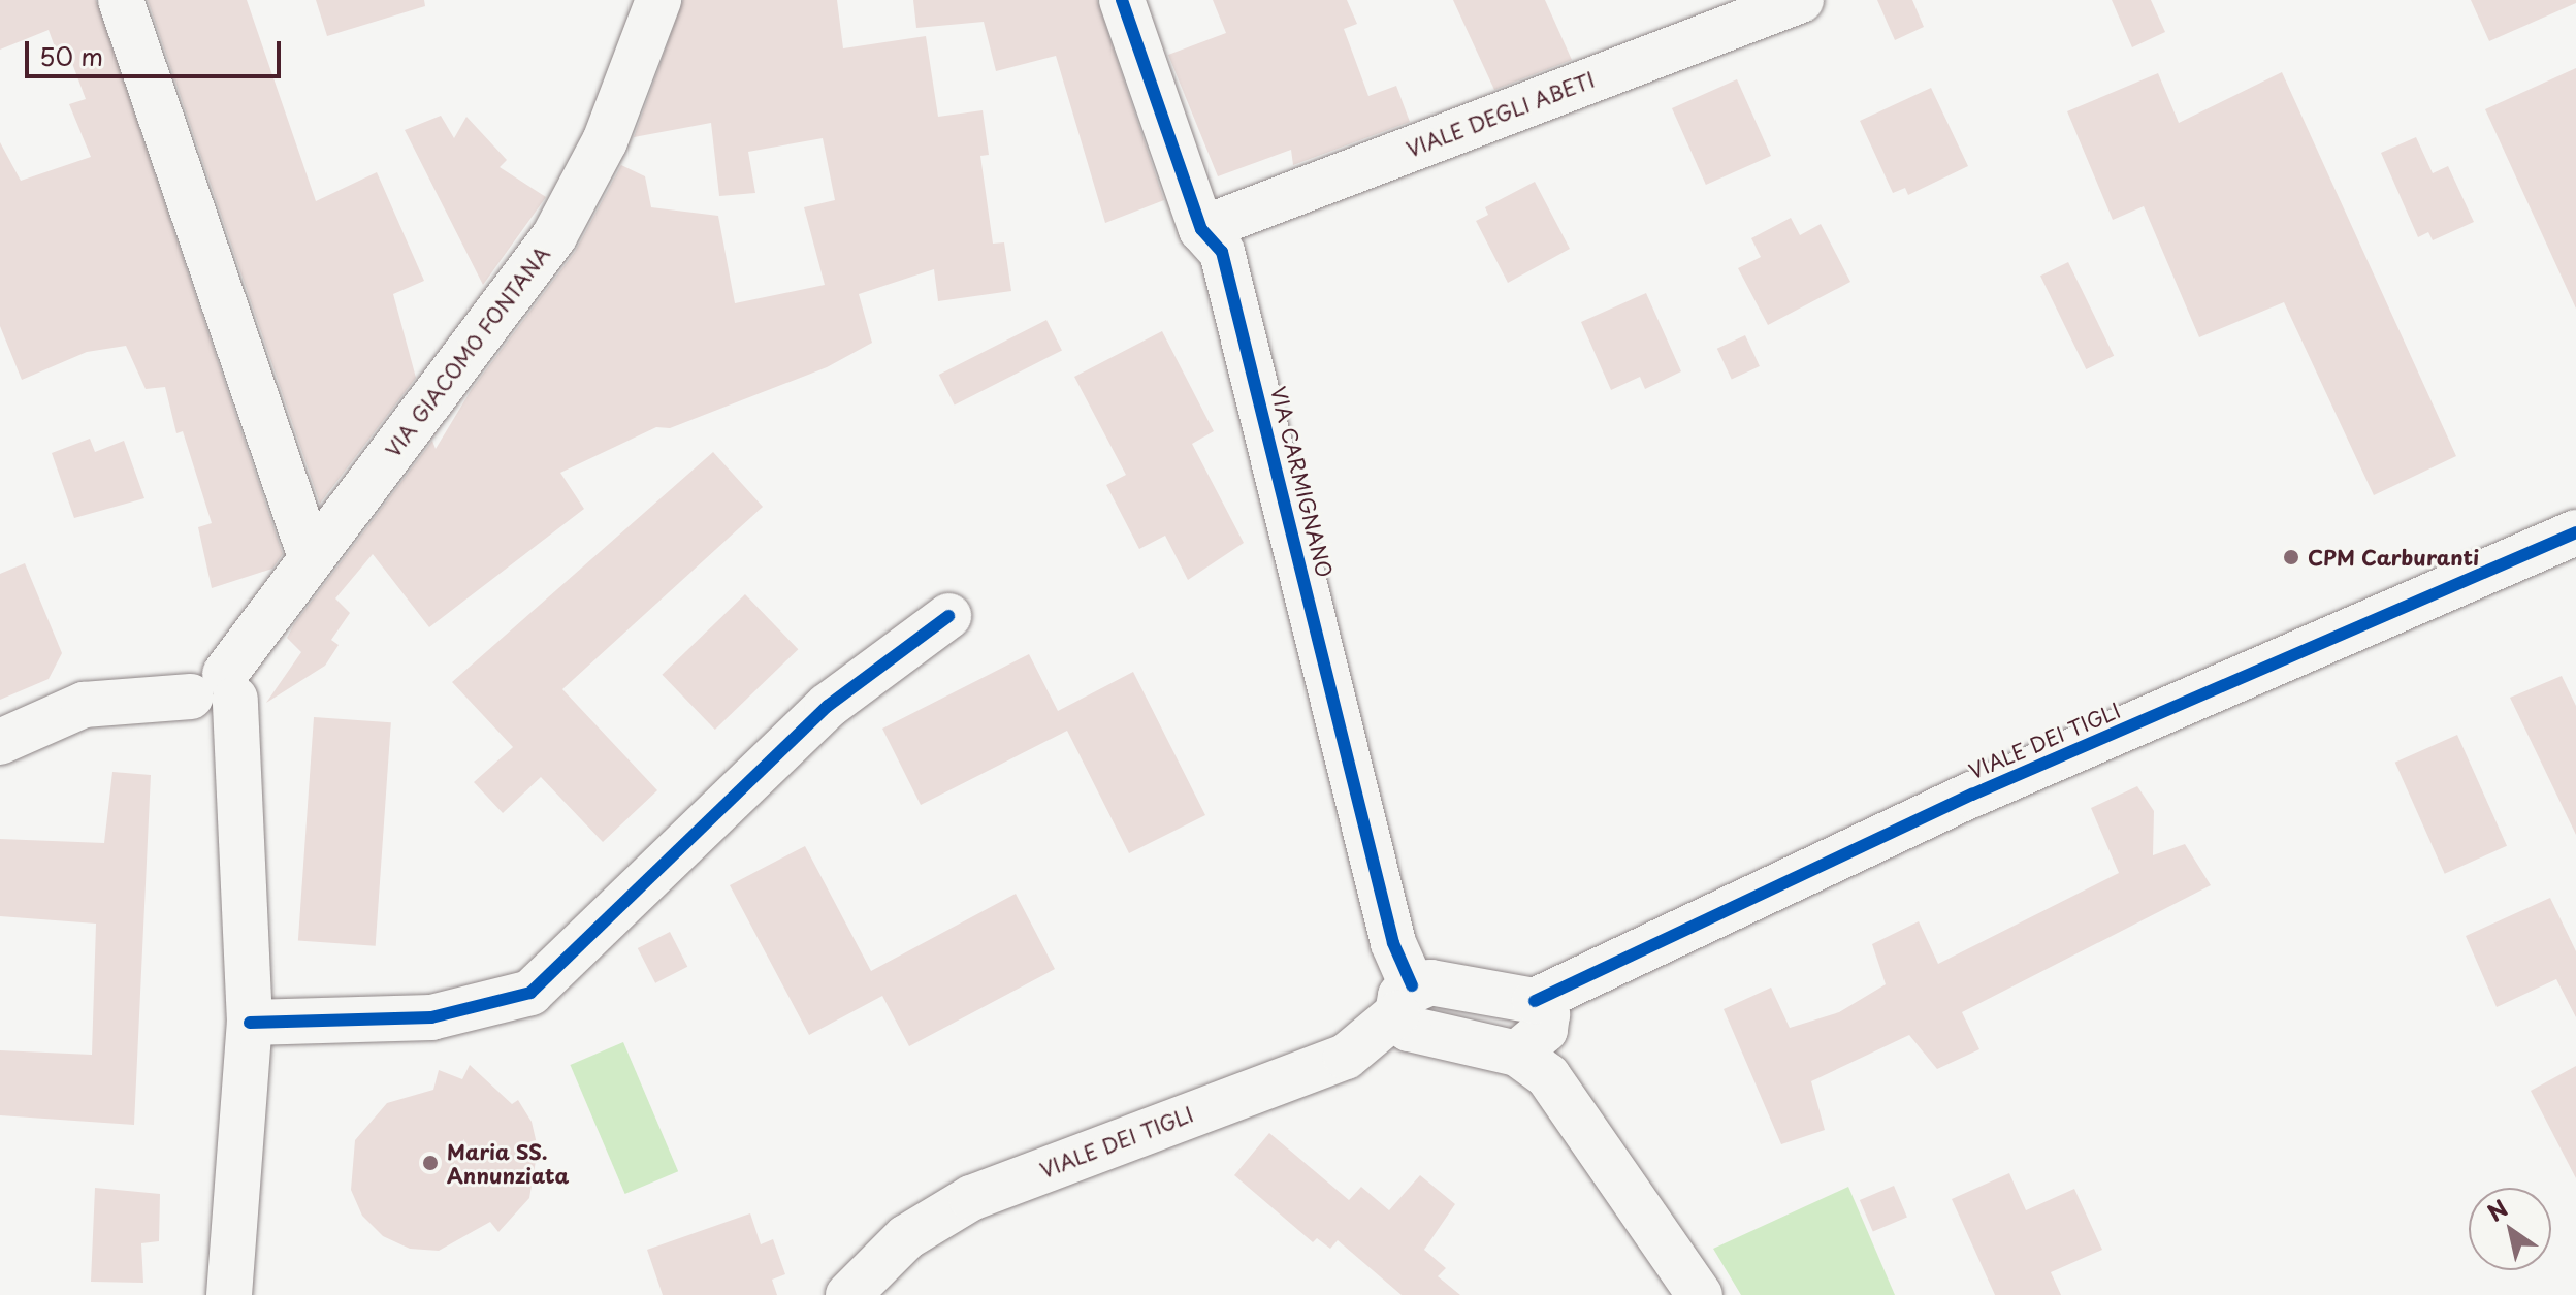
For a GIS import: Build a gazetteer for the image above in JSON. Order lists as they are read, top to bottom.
{
  "streets": {
    "street": [
      "VIALE DEGLI ABETI",
      "VIA GIACOMO FONTANA",
      "VIA CARMIGNANO",
      "VIALE DEI TIGLI"
    ]
  },
  "crossings": [
    ["VIALE DEGLI ABETI", "VIA CARMIGNANO"],
    ["VIA CARMIGNANO", "VIALE DEI TIGLI"]
  ],
  "places": ["CPM Carburanti", "Maria SS. Annunziata"],
  "scale_bar": "50 m",
  "north": "top left"
}
